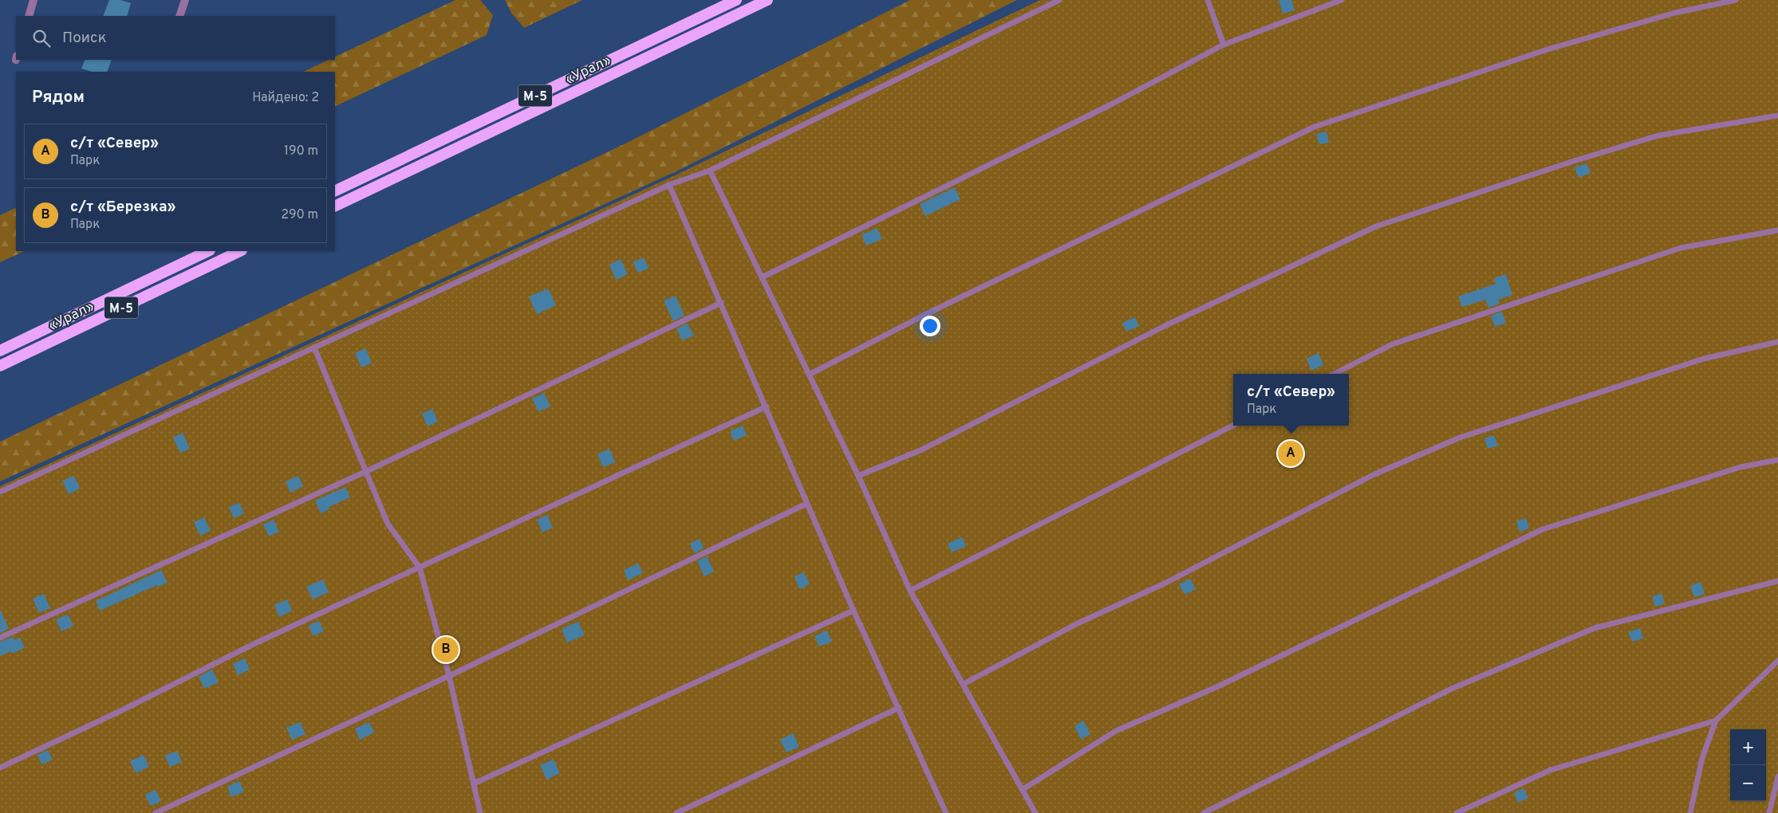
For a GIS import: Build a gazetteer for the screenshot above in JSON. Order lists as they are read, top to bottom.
{
  "streets": {
    "highway": ["«Урал»", "М-5"]
  },
  "page": {
    "search": "Поиск",
    "heading": ["Рядом", "Найдено: 2"],
    "list": [
      {
        "mark": "A",
        "name": "с/т «Север»",
        "note": "Парк",
        "value": "190 m"
      },
      {
        "mark": "B",
        "name": "с/т «Березка»",
        "note": "Парк",
        "value": "290 m"
      }
    ],
    "popup": ["с/т «Север»", "Парк"],
    "pins": ["A", "B"],
    "map_buttons": ["+", "−"]
  }
}
